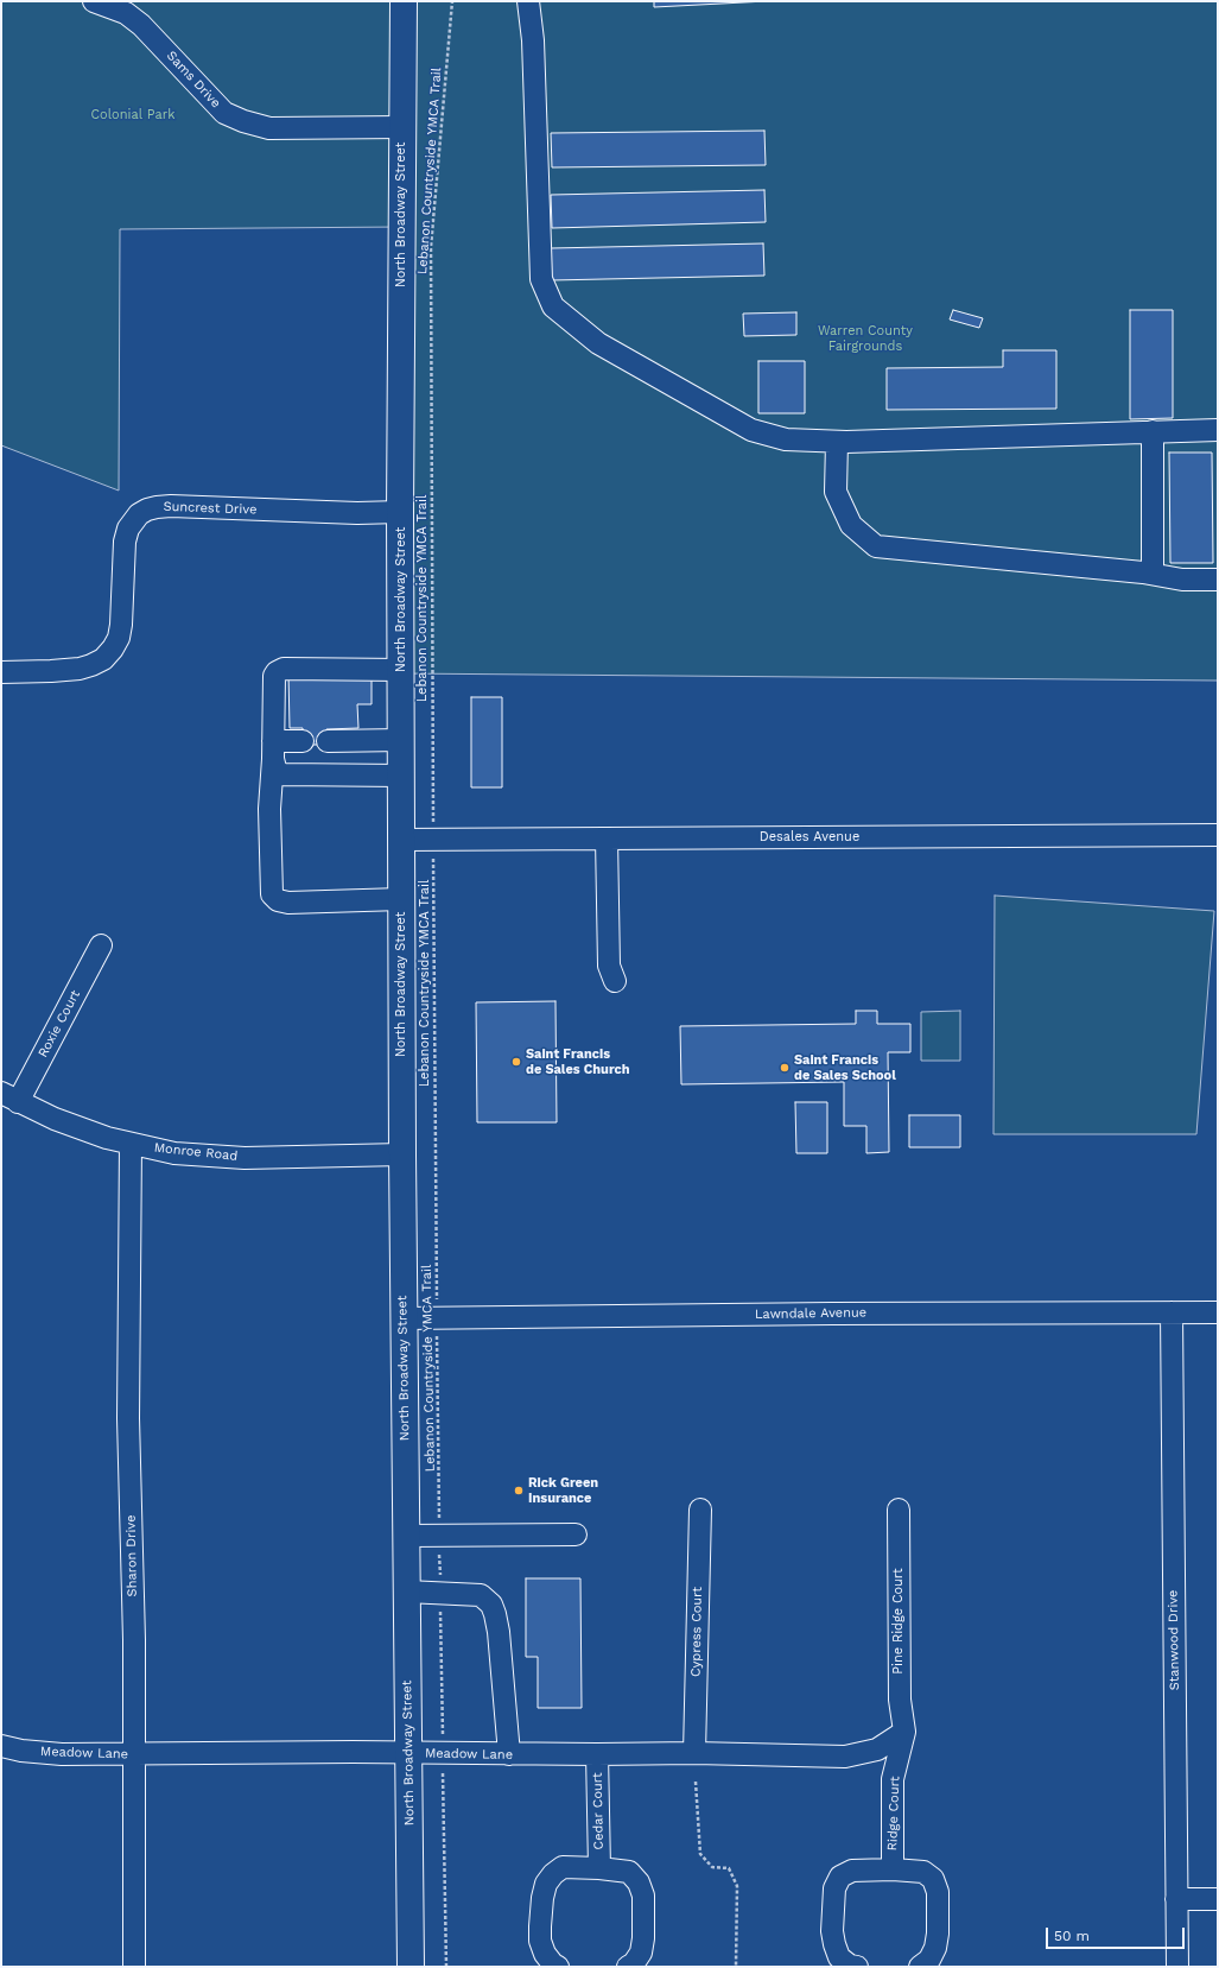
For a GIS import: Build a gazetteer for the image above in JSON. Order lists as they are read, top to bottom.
{
  "streets": {
    "main road": ["North Broadway Street"],
    "street": [
      "Sams Drive",
      "Suncrest Drive",
      "Desales Avenue",
      "Roxie Court",
      "Monroe Road",
      "Lawndale Avenue",
      "Sharon Drive",
      "Pine Ridge Court",
      "Cypress Court",
      "Stanwood Drive",
      "Meadow Lane",
      "Cedar Court",
      "Ridge Court"
    ],
    "path": ["Lebanon Countryside YMCA Trail"]
  },
  "crossings": [
    ["Sams Drive", "North Broadway Street"],
    ["Lebanon Countryside YMCA Trail", "Desales Avenue"],
    ["Lebanon Countryside YMCA Trail", "Lawndale Avenue"],
    ["Lebanon Countryside YMCA Trail", "Meadow Lane"],
    ["North Broadway Street", "Suncrest Drive"],
    ["North Broadway Street", "Desales Avenue"],
    ["North Broadway Street", "Monroe Road"],
    ["North Broadway Street", "Lawndale Avenue"],
    ["North Broadway Street", "Meadow Lane"],
    ["Roxie Court", "Monroe Road"],
    ["Monroe Road", "Sharon Drive"],
    ["Lawndale Avenue", "Stanwood Drive"],
    ["Sharon Drive", "Meadow Lane"],
    ["Pine Ridge Court", "Meadow Lane"],
    ["Pine Ridge Court", "Ridge Court"],
    ["Cypress Court", "Meadow Lane"],
    ["Meadow Lane", "Cedar Court"],
    ["Meadow Lane", "Ridge Court"]
  ],
  "parks": ["Colonial Park", "Warren County Fairgrounds"],
  "places": ["Saint Francis de Sales Church", "Saint Francis de Sales School", "Rick Green Insurance"],
  "scale_bar": "50 m"
}
